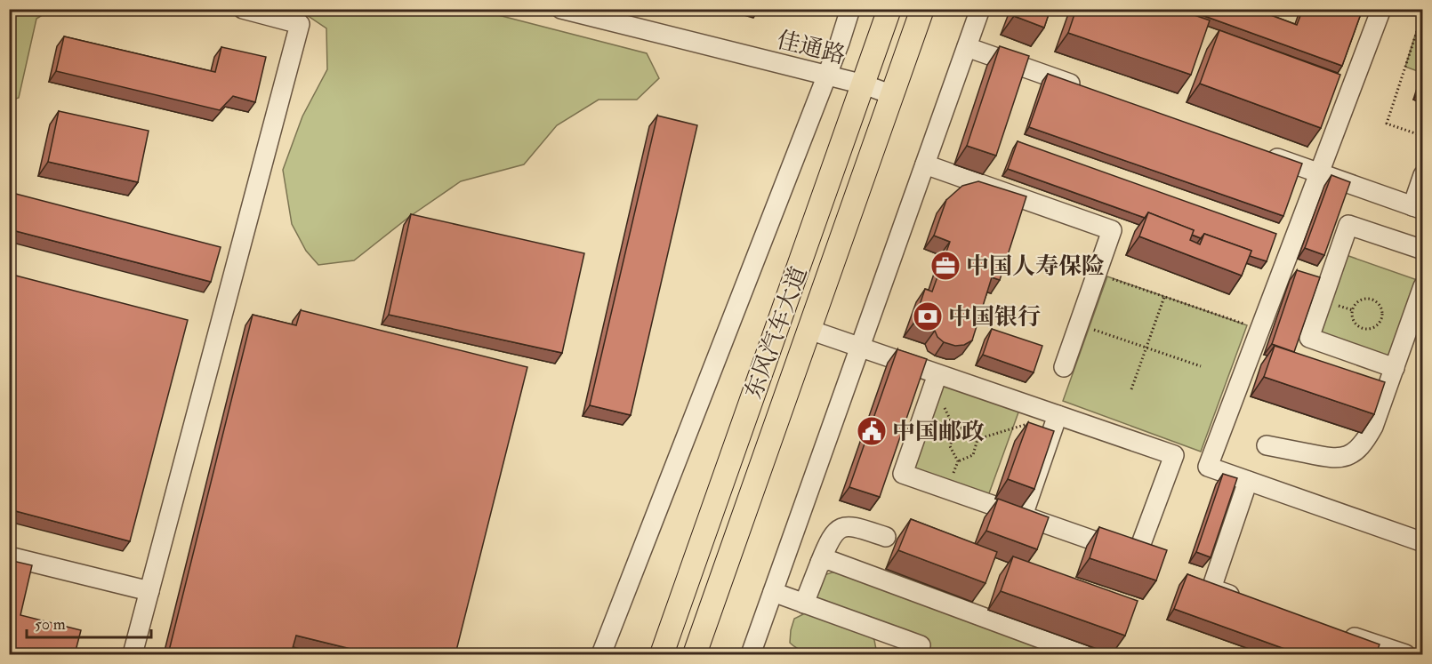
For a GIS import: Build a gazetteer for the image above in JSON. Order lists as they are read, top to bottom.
{
  "streets": {
    "main road": ["东风汽车大道"],
    "street": ["佳通路"]
  },
  "crossings": [
    ["佳通路", "东风汽车大道"]
  ],
  "places": {
    "office": ["中国人寿保险"],
    "bank": ["中国银行"],
    "public building": ["中国邮政"]
  },
  "scale_bar": "50 m"
}
